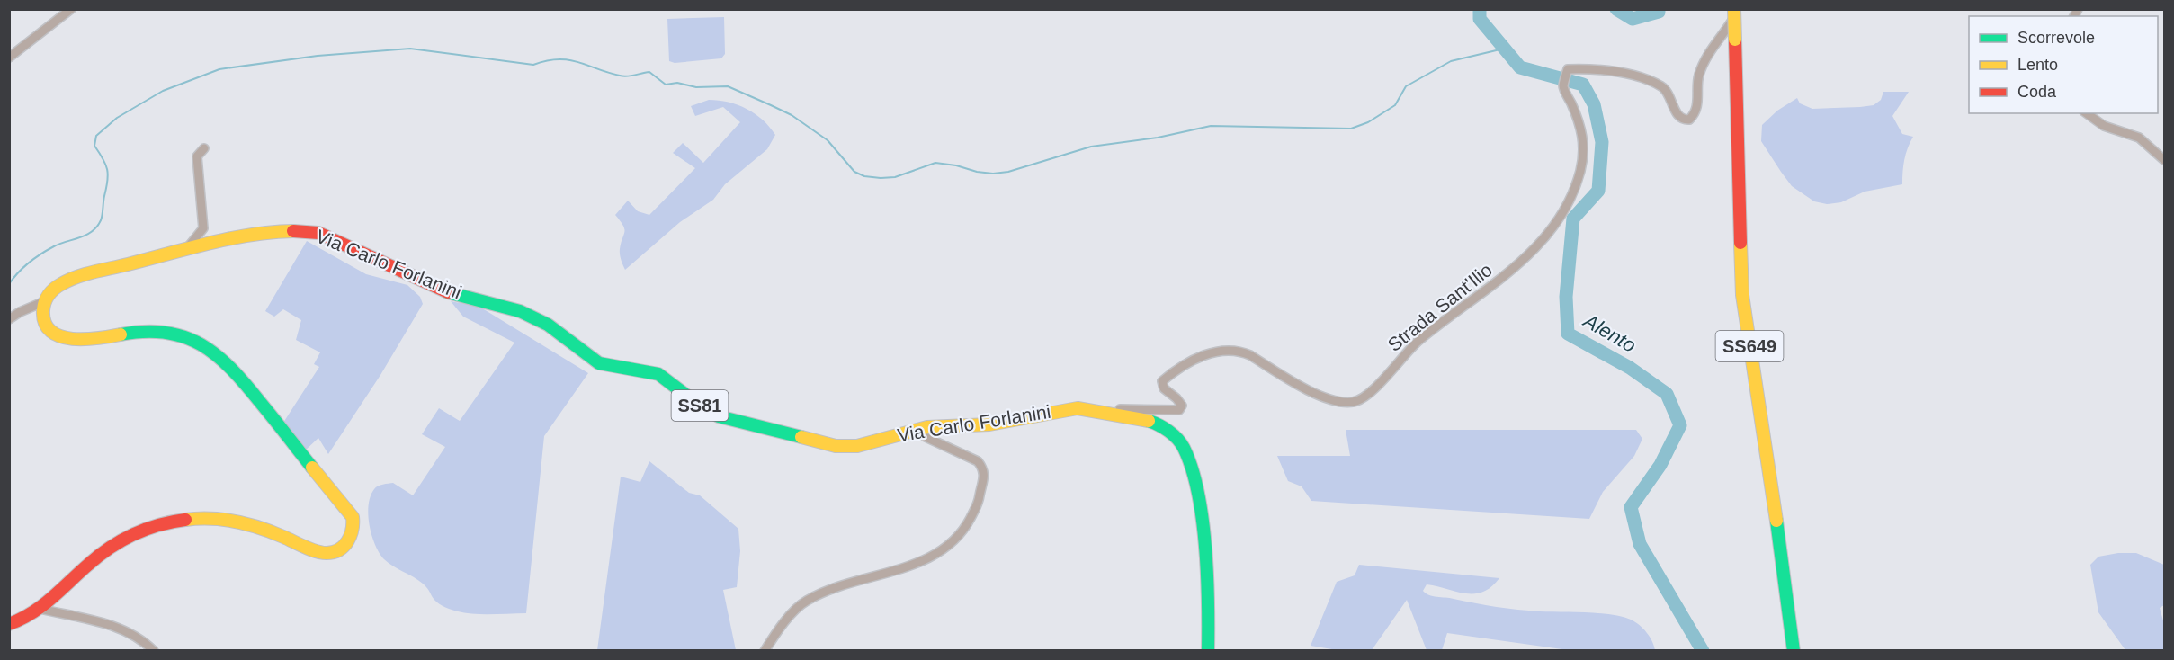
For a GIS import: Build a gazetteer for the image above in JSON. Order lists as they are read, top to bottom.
{
  "streets": {
    "main road": ["Via Carlo Forlanini", "SS649", "SS81"],
    "street": ["Strada Sant'Ilio"]
  },
  "crossings": [
    ["Via Carlo Forlanini", "Strada Sant'Ilio"]
  ],
  "water": ["Alento"],
  "legend": ["Scorrevole", "Lento", "Coda"]
}
